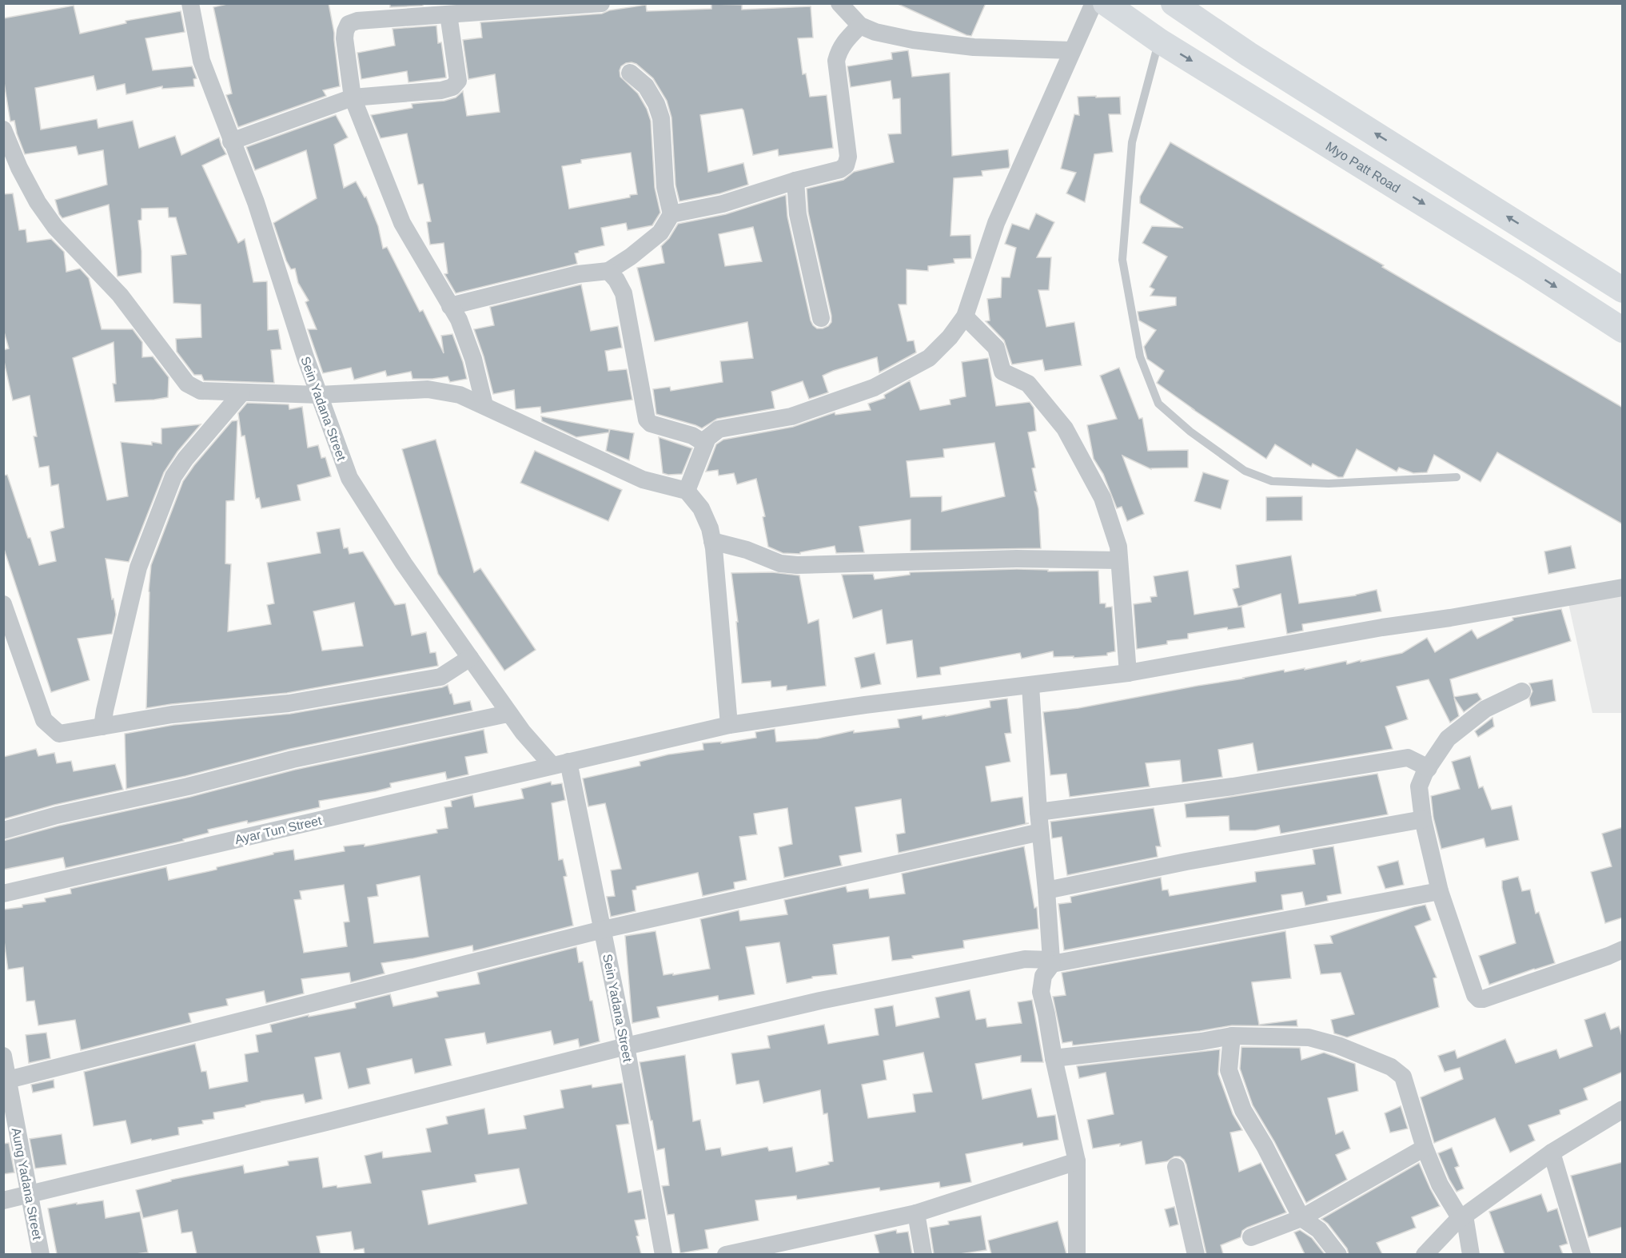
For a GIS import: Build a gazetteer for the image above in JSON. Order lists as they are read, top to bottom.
{
  "streets": {
    "main road": ["Myo Patt Road"],
    "street": ["Sein Yadana Street", "Ayar Tun Street", "Aung Yadana Street"]
  },
  "crossings": [
    ["Sein Yadana Street", "Ayar Tun Street"]
  ]
}
